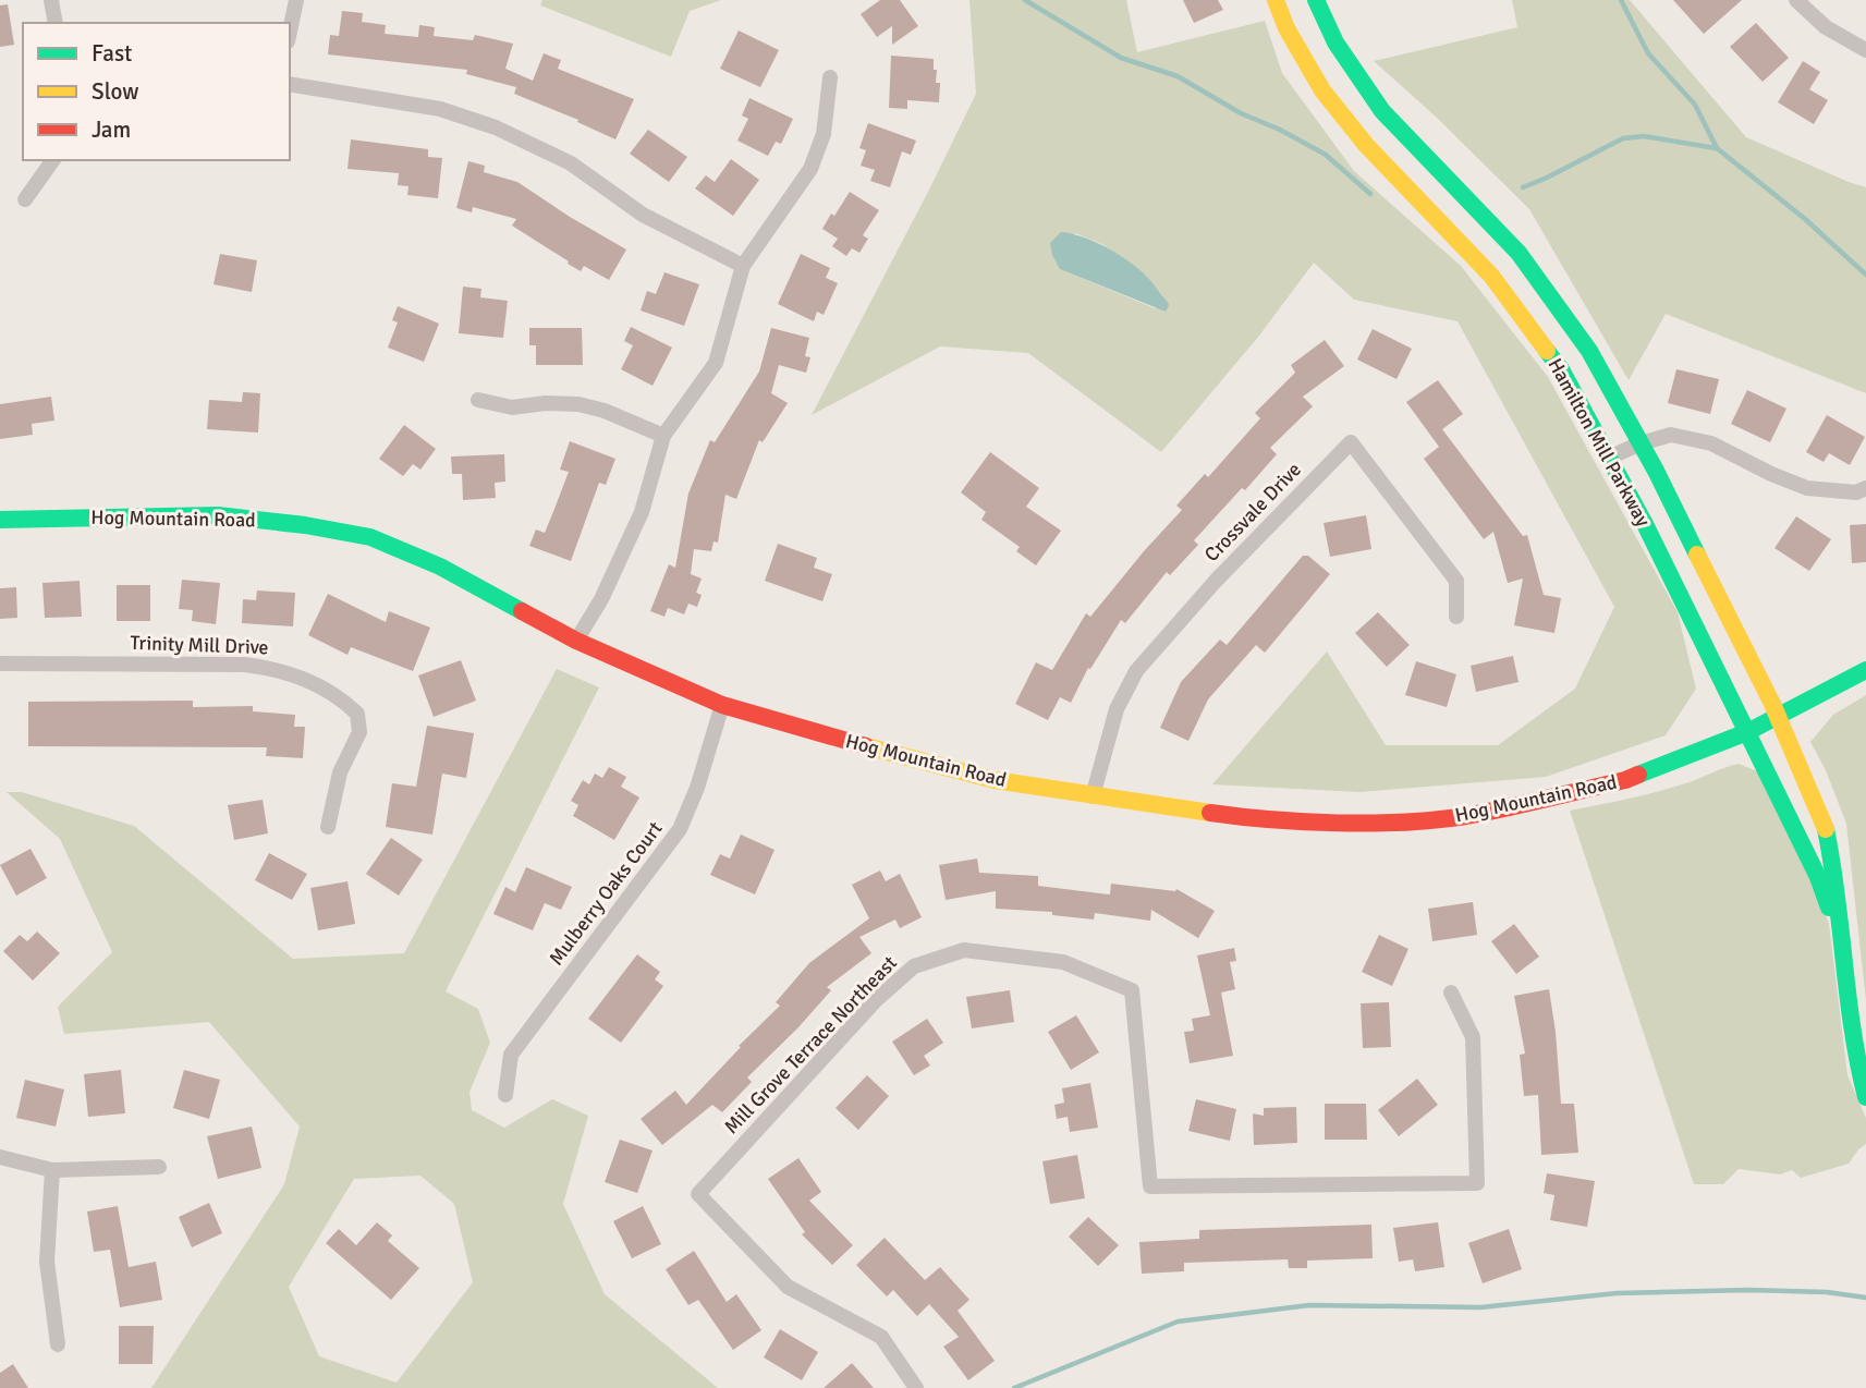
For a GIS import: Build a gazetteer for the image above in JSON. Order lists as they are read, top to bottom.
{
  "streets": {
    "street": [
      "Hamilton Mill Parkway",
      "Crossvale Drive",
      "Hog Mountain Road",
      "Trinity Mill Drive",
      "Mulberry Oaks Court",
      "Mill Grove Terrace Northeast"
    ]
  },
  "crossings": [
    ["Hamilton Mill Parkway", "Hog Mountain Road"],
    ["Crossvale Drive", "Hog Mountain Road"],
    ["Hog Mountain Road", "Mulberry Oaks Court"]
  ],
  "legend": ["Fast", "Slow", "Jam"]
}
